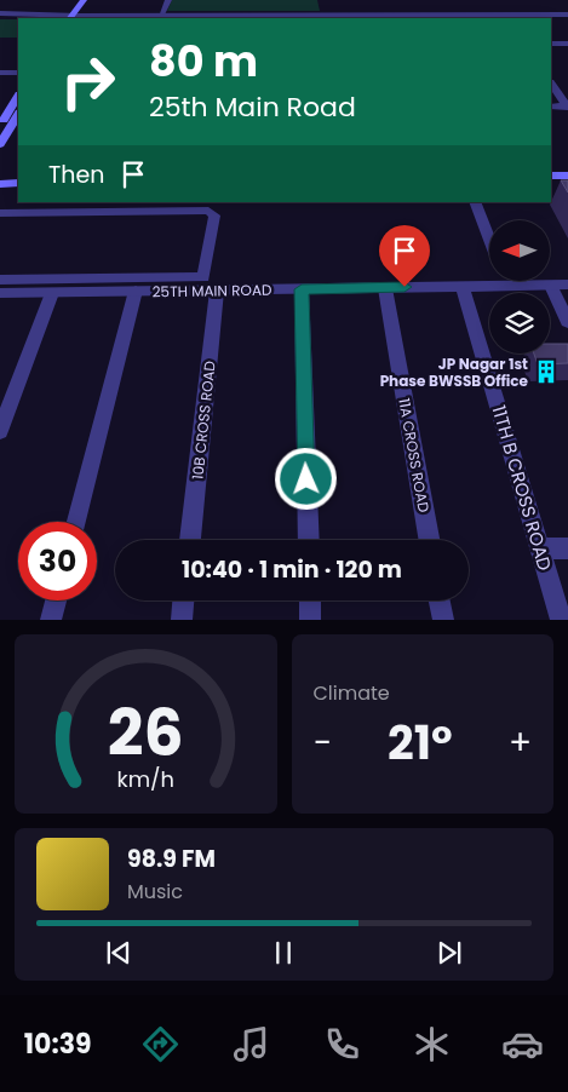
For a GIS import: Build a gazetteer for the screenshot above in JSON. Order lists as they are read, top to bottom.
{
  "streets": {
    "street": [
      "25TH MAIN ROAD",
      "10B CROSS ROAD",
      "11A CROSS ROAD",
      "11TH B CROSS ROAD"
    ]
  },
  "crossings": [
    ["25TH MAIN ROAD", "10B CROSS ROAD"],
    ["25TH MAIN ROAD", "11A CROSS ROAD"],
    ["25TH MAIN ROAD", "11TH B CROSS ROAD"]
  ],
  "places": {
    "building": ["JP Nagar 1st Phase BWSSB Office"]
  },
  "north": "left",
  "page": {
    "turn": ["80 m", "25th Main Road"],
    "then": "Then",
    "limit": "30",
    "trip": "10:40 · 1 min · 120 m",
    "tile": "Climate",
    "heat": ["−", "21°", "+"],
    "song": ["98.9 FM", "Music"],
    "tabs": "10:39",
    "gauge": ["26", "km/h"]
  }
}
